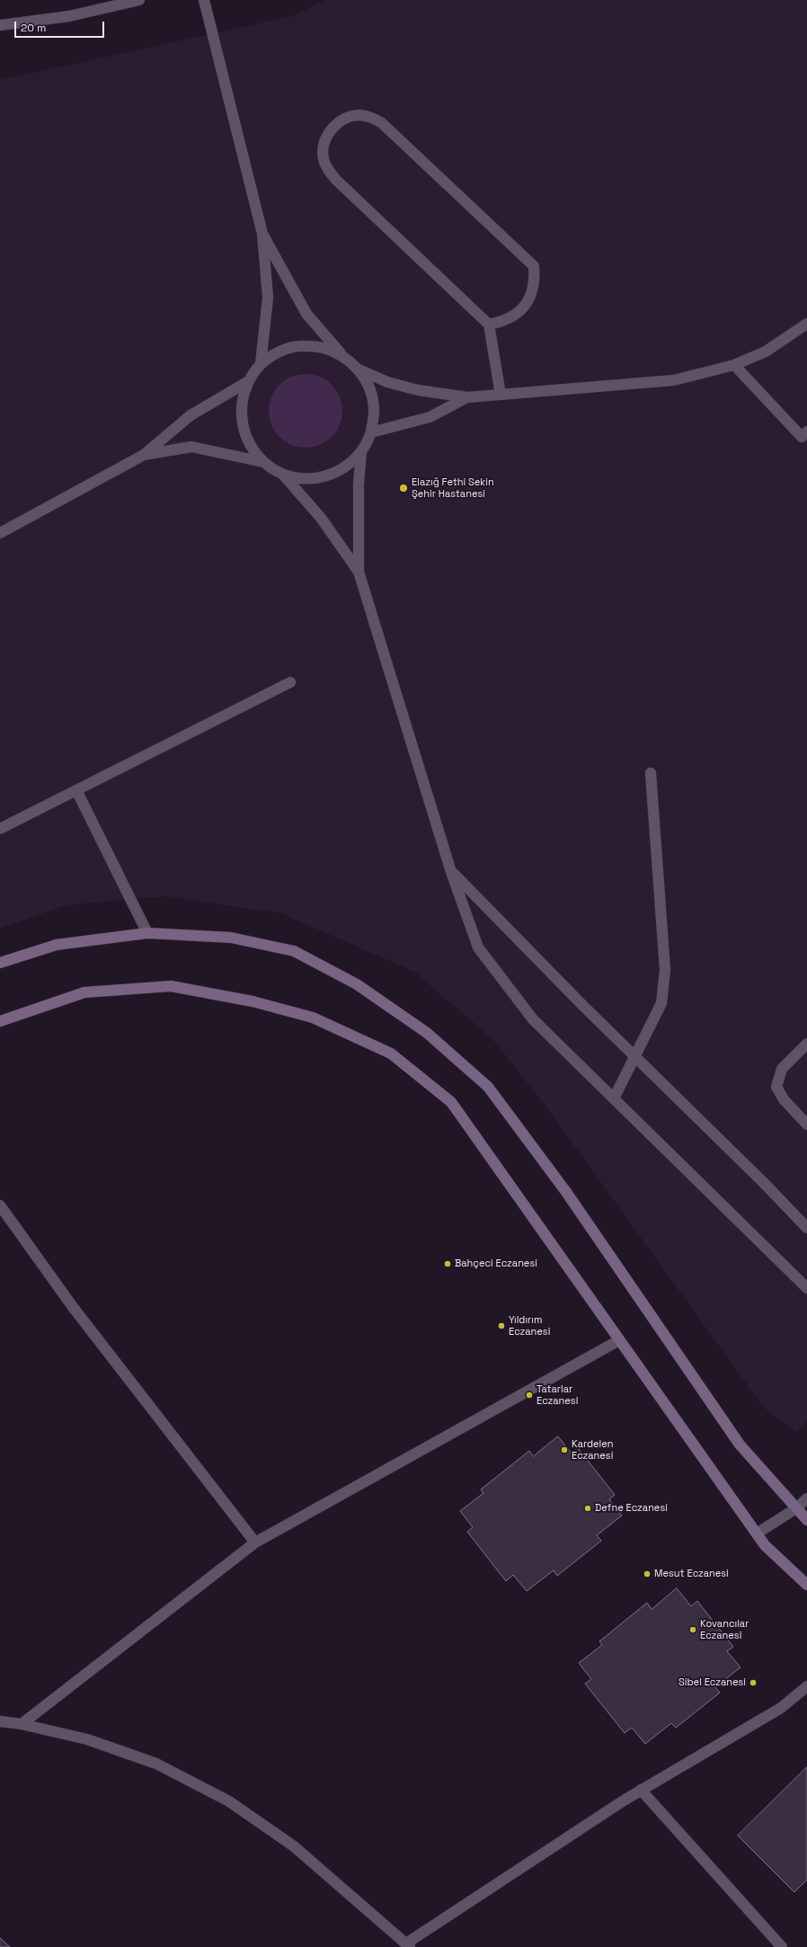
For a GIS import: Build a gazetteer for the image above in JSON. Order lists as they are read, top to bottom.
{
  "places": [
    "Elazığ Fethi Sekin Şehir Hastanesi",
    "Bahçeci Eczanesi",
    "Yıldırım Eczanesi",
    "Tatarlar Eczanesi",
    "Kardelen Eczanesi",
    "Defne Eczanesi",
    "Mesut Eczanesi",
    "Kovancılar Eczanesi",
    "Sibel Eczanesi"
  ],
  "scale_bar": "20 m"
}
